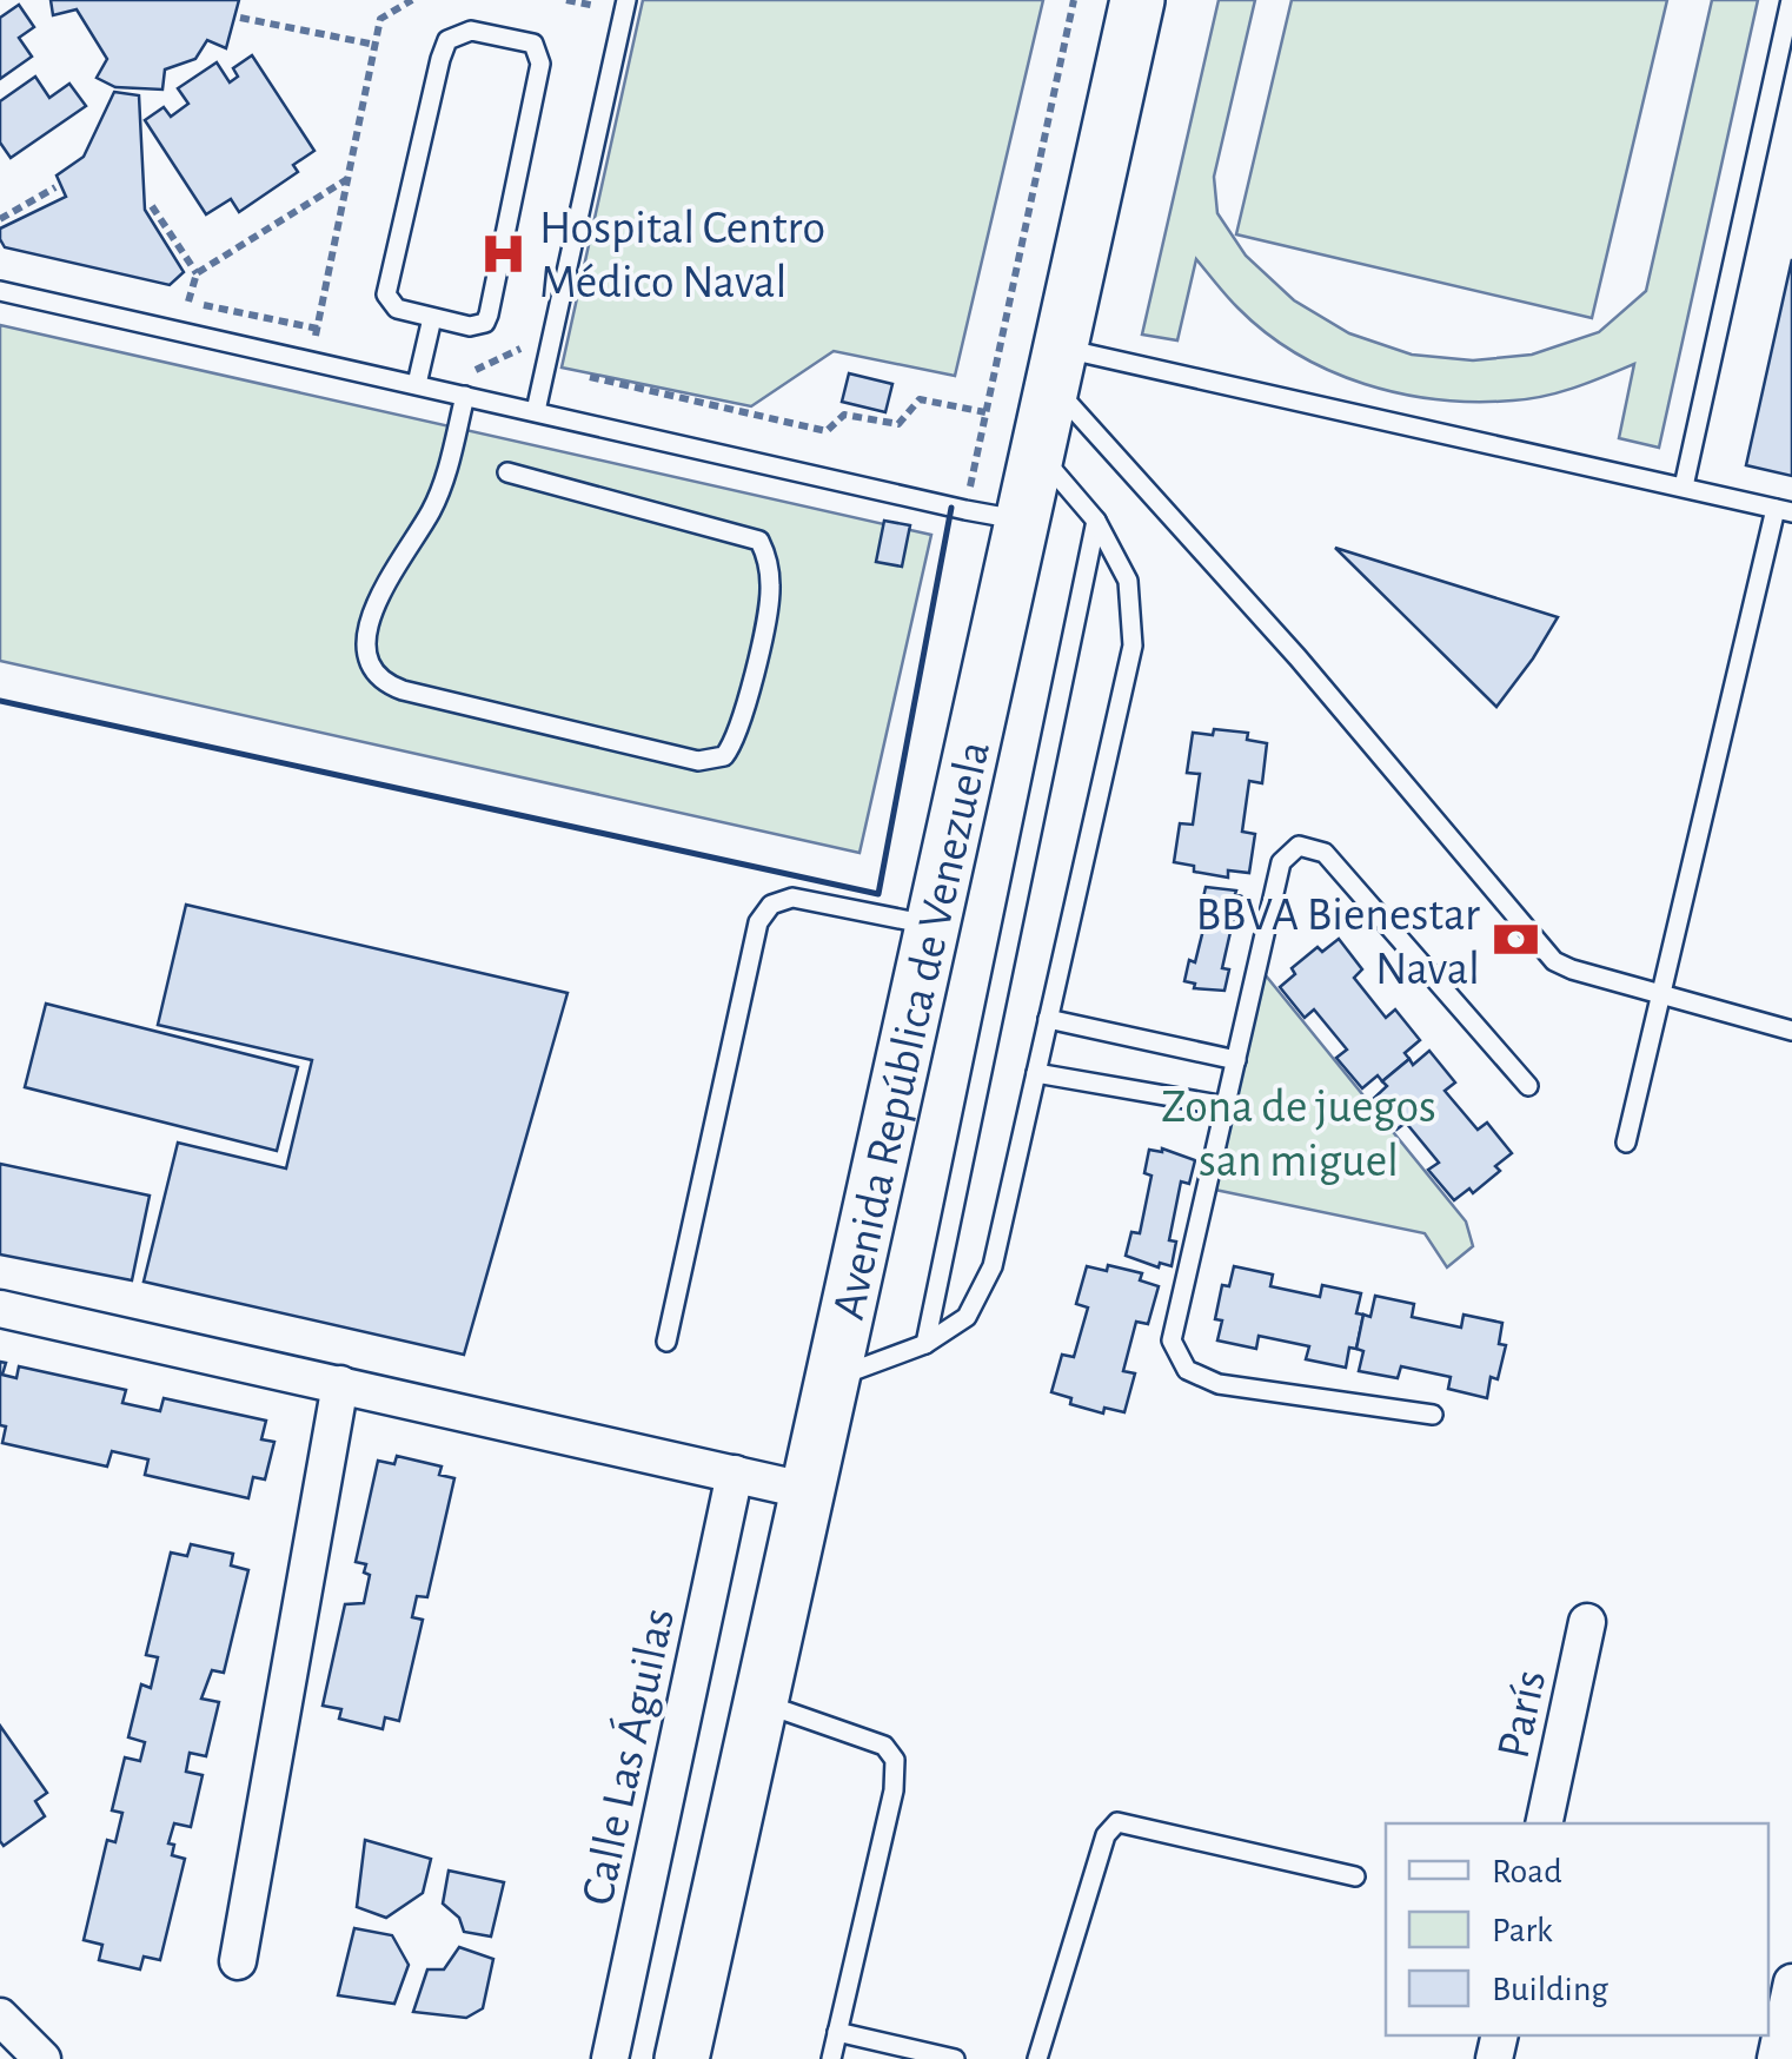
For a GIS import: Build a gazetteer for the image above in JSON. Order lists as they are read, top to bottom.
{
  "streets": {
    "main road": ["Avenida República de Venezuela"],
    "street": ["París", "Calle Las Águilas"]
  },
  "parks": ["Zona de juegos san miguel"],
  "places": {
    "hospital": ["Hospital Centro Médico Naval"],
    "bank": ["BBVA Bienestar Naval"]
  },
  "legend": ["Road", "Park", "Building"]
}
